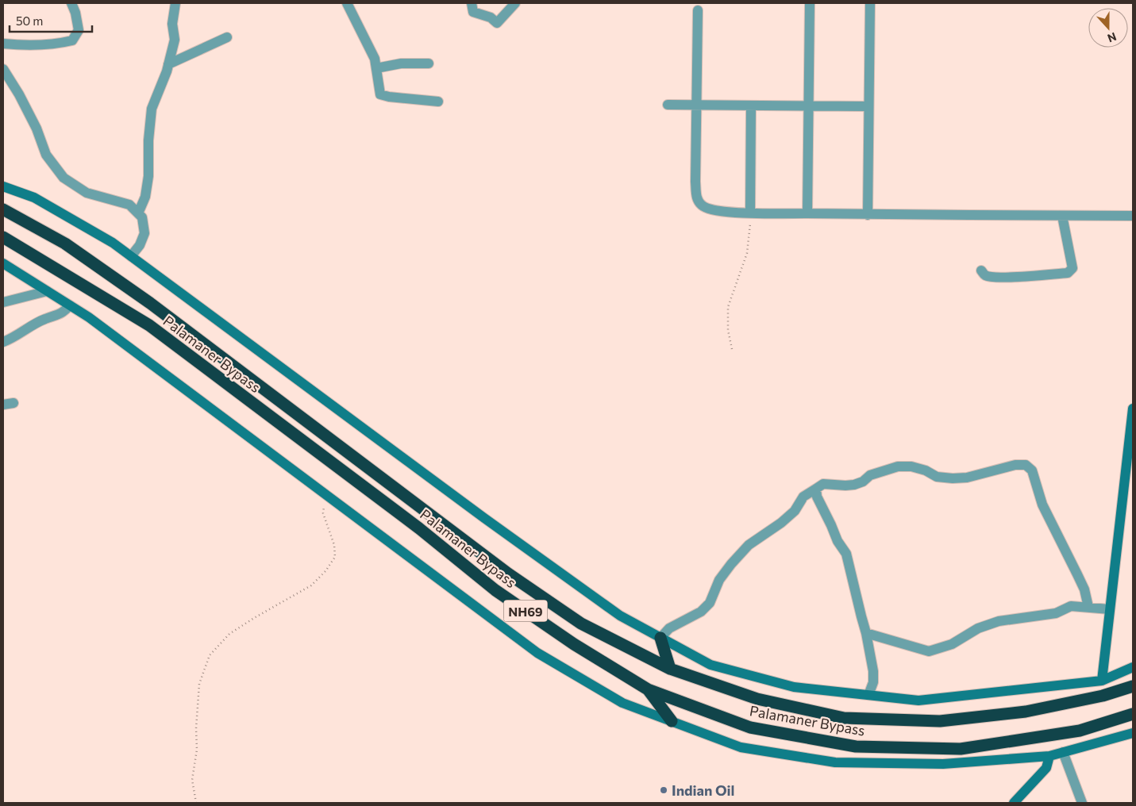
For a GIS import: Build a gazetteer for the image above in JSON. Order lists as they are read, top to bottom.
{
  "streets": {
    "highway": ["Palamaner Bypass", "NH69"]
  },
  "places": ["Indian Oil"],
  "scale_bar": "50 m",
  "north": "bottom"
}
